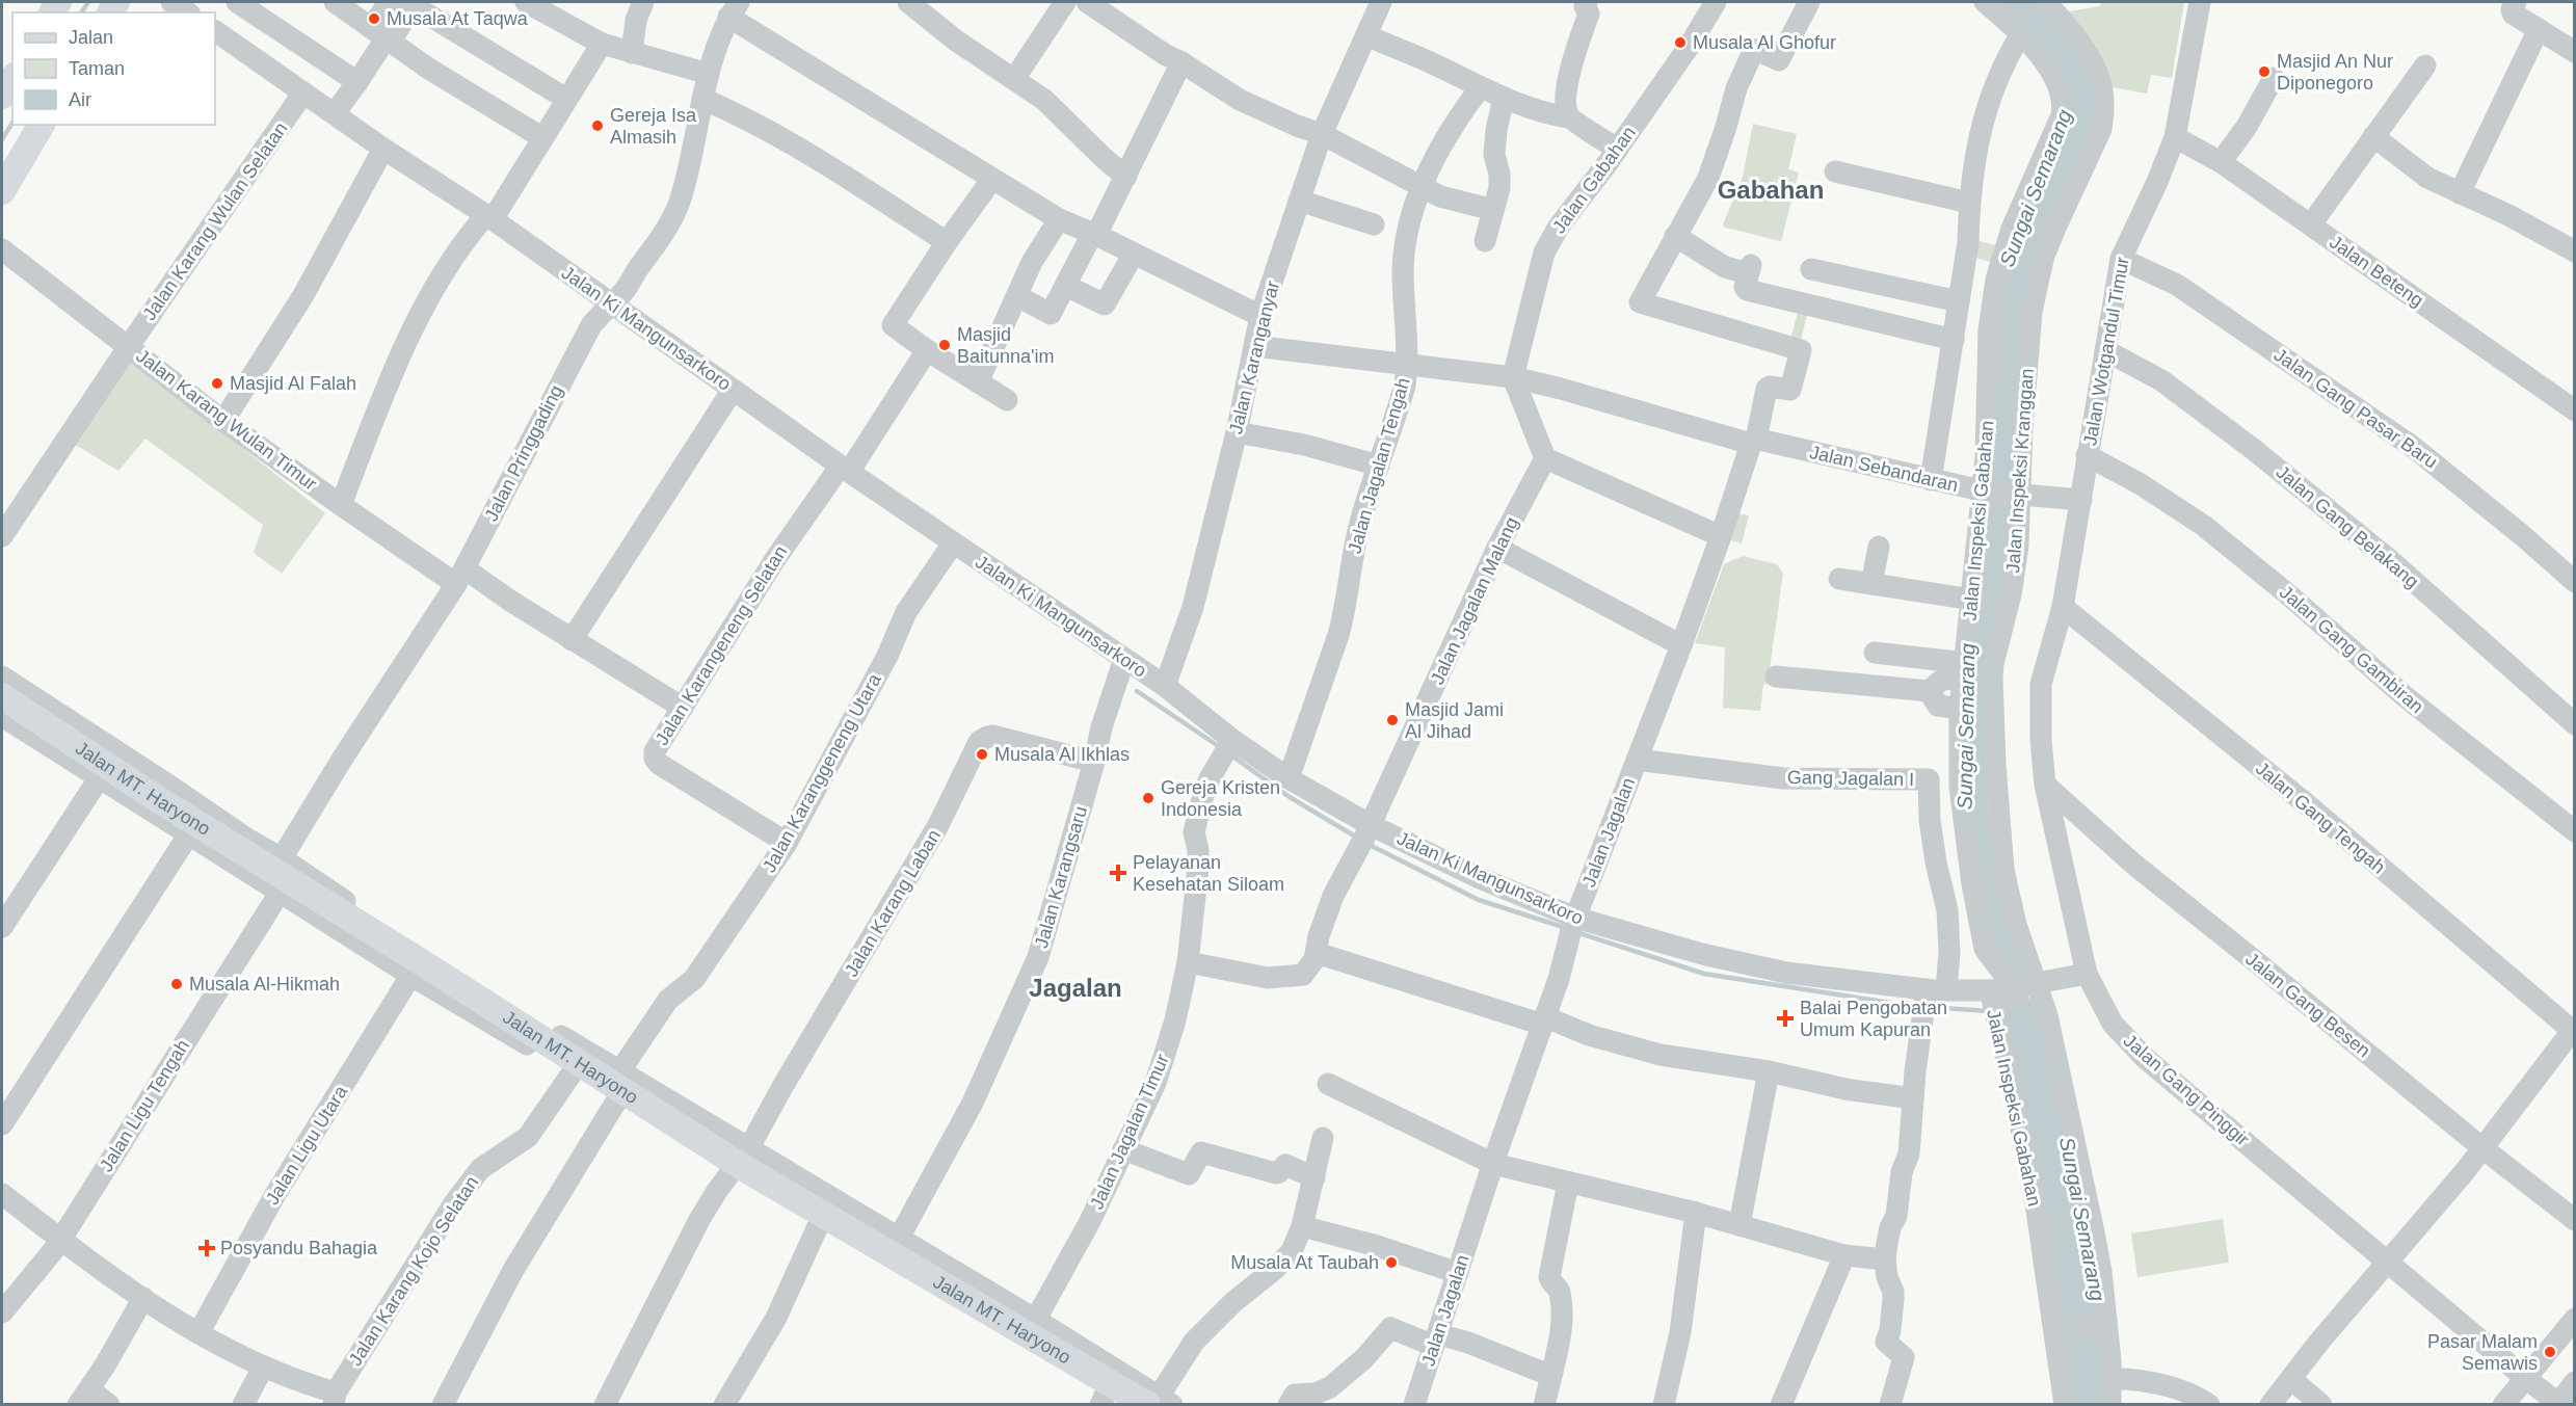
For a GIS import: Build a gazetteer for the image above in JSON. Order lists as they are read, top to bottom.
{
  "streets": {
    "main road": ["Jalan MT. Haryono"],
    "street": [
      "Jalan Gabahan",
      "Jalan Karang Wulan Selatan",
      "Jalan Beteng",
      "Jalan Ki Mangunsarkoro",
      "Jalan Wotgandul Timur",
      "Jalan Karanganyar",
      "Jalan Gang Pasar Baru",
      "Jalan Karang Wulan Timur",
      "Jalan Pringgading",
      "Jalan Jagalan Tengah",
      "Jalan Sebandaran",
      "Jalan Inspeksi Kranggan",
      "Jalan Inspeksi Gabahan",
      "Jalan Gang Belakang",
      "Jalan Jagalan Malang",
      "Jalan Karangeneng Selatan",
      "Jalan Gang Gambiran",
      "Jalan Karanggeneng Utara",
      "Gang Jagalan I",
      "Jalan Gang Tengah",
      "Jalan Jagalan",
      "Jalan Karangsaru",
      "Jalan Karang Laban",
      "Jalan Gang Besen",
      "Jalan Gang Pinggir",
      "Jalan Ligu Tengah",
      "Jalan Jagalan Timur",
      "Jalan Ligu Utara",
      "Jalan Karang Kojo Selatan"
    ]
  },
  "crossings": [
    ["Jalan Gabahan", "Jalan Sebandaran"],
    ["Jalan Karang Wulan Selatan", "Jalan Ki Mangunsarkoro"],
    ["Jalan Karang Wulan Selatan", "Jalan Karang Wulan Timur"],
    ["Jalan Beteng", "Jalan Wotgandul Timur"],
    ["Jalan Ki Mangunsarkoro", "Jalan Karanganyar"],
    ["Jalan Ki Mangunsarkoro", "Jalan Pringgading"],
    ["Jalan Ki Mangunsarkoro", "Jalan Jagalan Tengah"],
    ["Jalan Ki Mangunsarkoro", "Jalan Inspeksi Gabahan"],
    ["Jalan Ki Mangunsarkoro", "Jalan Jagalan Malang"],
    ["Jalan Ki Mangunsarkoro", "Jalan Karangeneng Selatan"],
    ["Jalan Ki Mangunsarkoro", "Jalan Karanggeneng Utara"],
    ["Jalan Ki Mangunsarkoro", "Gang Jagalan I"],
    ["Jalan Ki Mangunsarkoro", "Jalan Jagalan"],
    ["Jalan Ki Mangunsarkoro", "Jalan Karangsaru"],
    ["Jalan Ki Mangunsarkoro", "Jalan Jagalan Timur"],
    ["Jalan Wotgandul Timur", "Jalan Gang Pasar Baru"],
    ["Jalan Wotgandul Timur", "Jalan Gang Belakang"],
    ["Jalan Wotgandul Timur", "Jalan Gang Gambiran"],
    ["Jalan Wotgandul Timur", "Jalan Gang Pinggir"],
    ["Jalan Karanganyar", "Jalan Sebandaran"],
    ["Jalan Karang Wulan Timur", "Jalan Pringgading"],
    ["Jalan Karang Wulan Timur", "Jalan Karangeneng Selatan"],
    ["Jalan Pringgading", "Jalan MT. Haryono"],
    ["Jalan Pringgading", "Jalan Ligu Tengah"],
    ["Jalan Jagalan Tengah", "Jalan Sebandaran"],
    ["Jalan Sebandaran", "Jalan Inspeksi Kranggan"],
    ["Jalan Sebandaran", "Jalan Inspeksi Gabahan"],
    ["Jalan Sebandaran", "Jalan Jagalan"],
    ["Jalan Karangeneng Selatan", "Jalan Karanggeneng Utara"],
    ["Jalan Karanggeneng Utara", "Jalan MT. Haryono"],
    ["Gang Jagalan I", "Jalan Jagalan"],
    ["Jalan MT. Haryono", "Jalan Karangsaru"],
    ["Jalan MT. Haryono", "Jalan Karang Laban"],
    ["Jalan MT. Haryono", "Jalan Ligu Tengah"],
    ["Jalan MT. Haryono", "Jalan Jagalan Timur"],
    ["Jalan MT. Haryono", "Jalan Ligu Utara"],
    ["Jalan MT. Haryono", "Jalan Karang Kojo Selatan"],
    ["Jalan Gang Tengah", "Jalan Gang Pinggir"],
    ["Jalan Karangsaru", "Jalan Karang Laban"],
    ["Jalan Gang Besen", "Jalan Gang Pinggir"]
  ],
  "districts": ["Gabahan", "Jagalan"],
  "water": ["Sungai Semarang"],
  "places": {
    "other": [
      "Musala At Taqwa",
      "Musala Al Ghofur",
      "Masjid An Nur Diponegoro",
      "Gereja Isa Almasih",
      "Masjid Baitunna'im",
      "Masjid Al Falah",
      "Masjid Jami Al Jihad",
      "Musala Al Ikhlas",
      "Gereja Kristen Indonesia",
      "Musala Al-Hikmah",
      "Musala At Taubah",
      "Pasar Malam Semawis"
    ],
    "health": ["Pelayanan Kesehatan Siloam", "Balai Pengobatan Umum Kapuran", "Posyandu Bahagia"]
  },
  "legend": ["Jalan", "Taman", "Air"]
}
